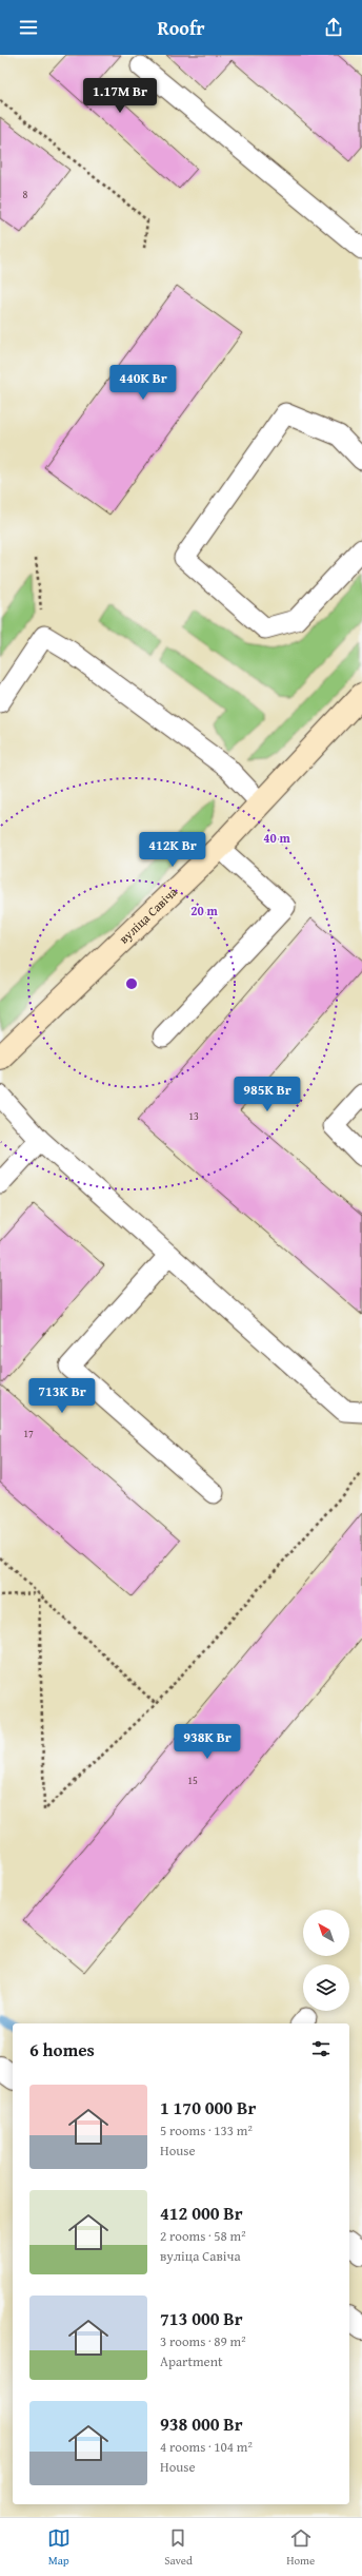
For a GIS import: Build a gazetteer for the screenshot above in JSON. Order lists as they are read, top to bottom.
{
  "streets": {
    "street": ["вуліца Савіча"]
  },
  "house_numbers": [
    "8",
    "13",
    "17",
    "15"
  ],
  "north": "top left",
  "page": {
    "header": "Roofr",
    "price": [
      "1.17M Br",
      "440K Br",
      "412K Br",
      "985K Br",
      "713K Br",
      "938K Br"
    ],
    "heading": "6 homes",
    "list": [
      {
        "name": "1 170 000 Br",
        "note": "5 rooms · 133 m² · House"
      },
      {
        "name": "412 000 Br",
        "note": "2 rooms · 58 m² · вуліца Савіча"
      },
      {
        "name": "713 000 Br",
        "note": "3 rooms · 89 m² · Apartment"
      },
      {
        "name": "938 000 Br",
        "note": "4 rooms · 104 m² · House"
      }
    ],
    "tabs": ["Map", "Saved", "Home"]
  },
  "rings": ["40 m", "20 m"]
}
